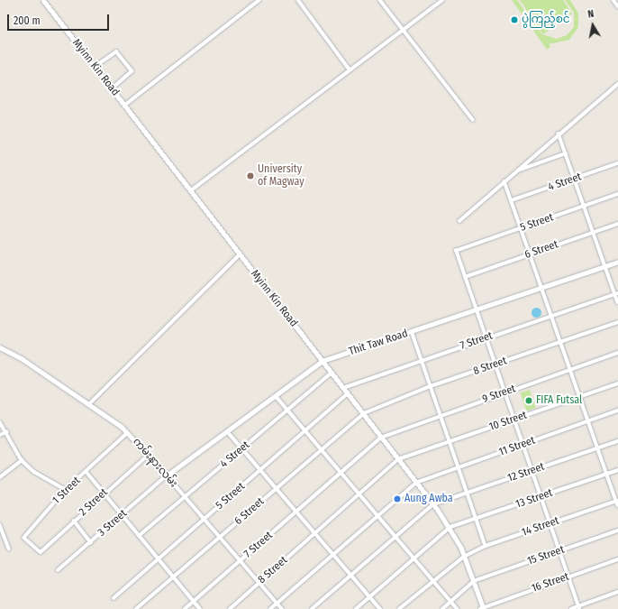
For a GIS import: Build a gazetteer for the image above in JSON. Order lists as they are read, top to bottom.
{
  "streets": {
    "street": [
      "Myinn Kin Road",
      "4 Street",
      "5 Street",
      "6 Street",
      "7 Street",
      "Thit Taw Road",
      "8 Street",
      "9 Street",
      "10 Street",
      "11 Street",
      "ကမ်းနားလမ်း",
      "12 Street",
      "1 Street",
      "13 Street",
      "2 Street",
      "3 Street",
      "14 Street",
      "15 Street",
      "16 Street"
    ]
  },
  "crossings": [
    ["Myinn Kin Road", "4 Street"],
    ["Myinn Kin Road", "7 Street"],
    ["Myinn Kin Road", "Thit Taw Road"],
    ["4 Street", "ကမ်းနားလမ်း"],
    ["5 Street", "6 Street"],
    ["5 Street", "ကမ်းနားလမ်း"],
    ["6 Street", "8 Street"],
    ["6 Street", "ကမ်းနားလမ်း"],
    ["7 Street", "9 Street"],
    ["7 Street", "ကမ်းနားလမ်း"],
    ["Thit Taw Road", "ကမ်းနားလမ်း"],
    ["Thit Taw Road", "3 Street"],
    ["8 Street", "10 Street"],
    ["8 Street", "ကမ်းနားလမ်း"],
    ["ကမ်းနားလမ်း", "1 Street"],
    ["ကမ်းနားလမ်း", "2 Street"],
    ["ကမ်းနားလမ်း", "3 Street"],
    ["1 Street", "2 Street"]
  ],
  "places": [
    "ပွဲကြည့်စင်",
    "University of Magway",
    "FIFA Futsal",
    "Aung Awba"
  ],
  "scale_bar": "200 m",
  "north": "top"
}
